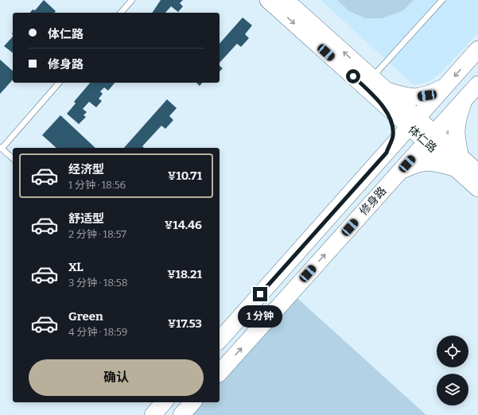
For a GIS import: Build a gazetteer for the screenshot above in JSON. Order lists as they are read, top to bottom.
{
  "streets": {
    "street": ["体仁路", "修身路"]
  },
  "crossings": [
    ["体仁路", "修身路"]
  ],
  "page": {
    "banner": ["体仁路", "修身路"],
    "list": [
      {
        "name": "经济型",
        "note": "1 分钟 · 18:56",
        "value": "¥10.71"
      },
      {
        "name": "舒适型",
        "note": "2 分钟 · 18:57",
        "value": "¥14.46"
      },
      {
        "name": "XL",
        "note": "3 分钟 · 18:58",
        "value": "¥18.21"
      },
      {
        "name": "Green",
        "note": "4 分钟 · 18:59",
        "value": "¥17.53"
      }
    ],
    "bubble": "1 分钟",
    "buttons": "确认"
  }
}
